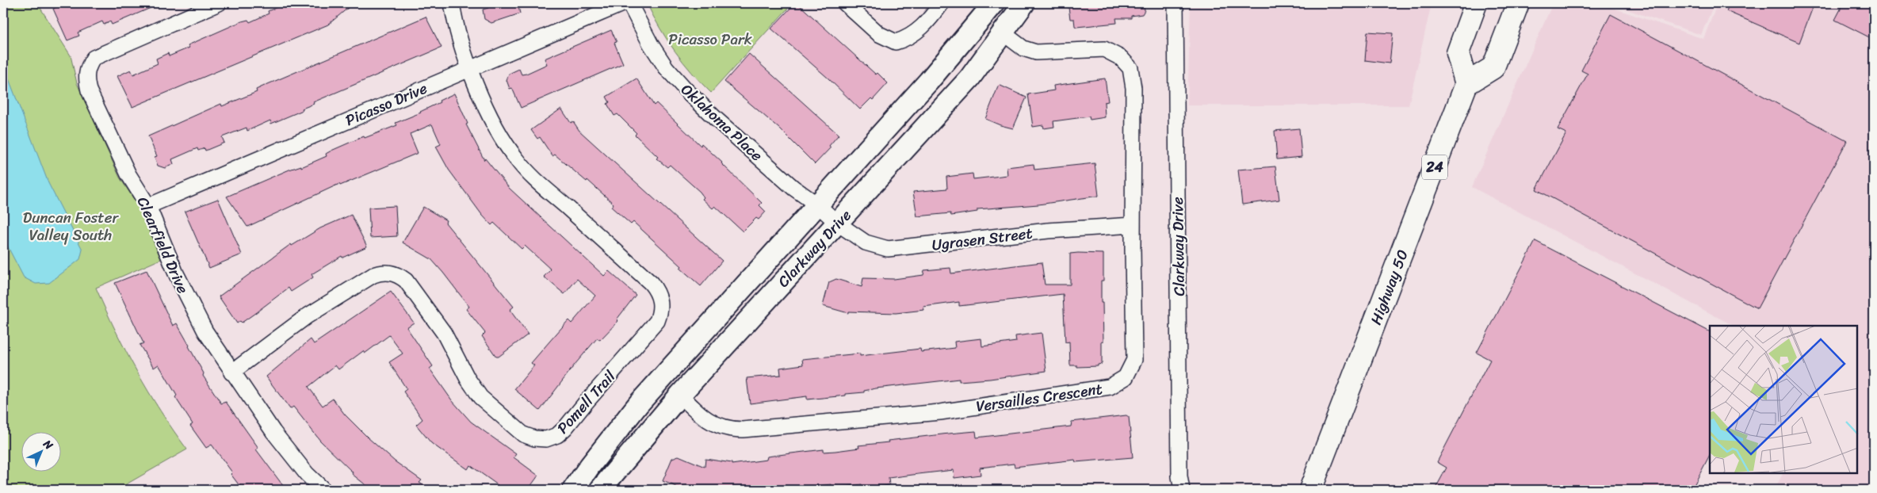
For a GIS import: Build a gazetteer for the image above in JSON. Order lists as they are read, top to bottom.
{
  "streets": {
    "main road": ["24", "Highway 50"],
    "street": [
      "Picasso Drive",
      "Oklahoma Place",
      "Ugrasen Street",
      "Clearfield Drive",
      "Clarkway Drive",
      "Versailles Crescent",
      "Pomell Trail"
    ]
  },
  "crossings": [
    ["Picasso Drive", "Clearfield Drive"],
    ["Picasso Drive", "Pomell Trail"],
    ["Oklahoma Place", "Ugrasen Street"],
    ["Oklahoma Place", "Clarkway Drive"],
    ["Ugrasen Street", "Clarkway Drive"],
    ["Ugrasen Street", "Versailles Crescent"],
    ["Clearfield Drive", "Pomell Trail"],
    ["Clarkway Drive", "Versailles Crescent"]
  ],
  "parks": ["Picasso Park", "Duncan Foster Valley South"],
  "north": "top right"
}
